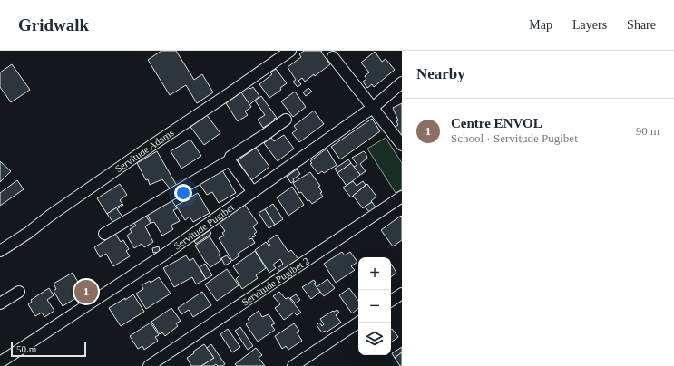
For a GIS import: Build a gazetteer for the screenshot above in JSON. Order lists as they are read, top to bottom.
{
  "streets": {
    "street": ["Servitude Adams", "Servitude Pugibet", "Servitude Pugibet 2"]
  },
  "scale_bar": "50 m",
  "page": {
    "header": "Gridwalk",
    "nav": ["Map", "Layers", "Share"],
    "heading": "Nearby",
    "list": [
      {
        "mark": "1",
        "name": "Centre ENVOL",
        "note": "School · Servitude Pugibet",
        "value": "90 m"
      }
    ],
    "map_buttons": ["+", "−"],
    "pins": "1",
    "scale": "50 m"
  }
}
